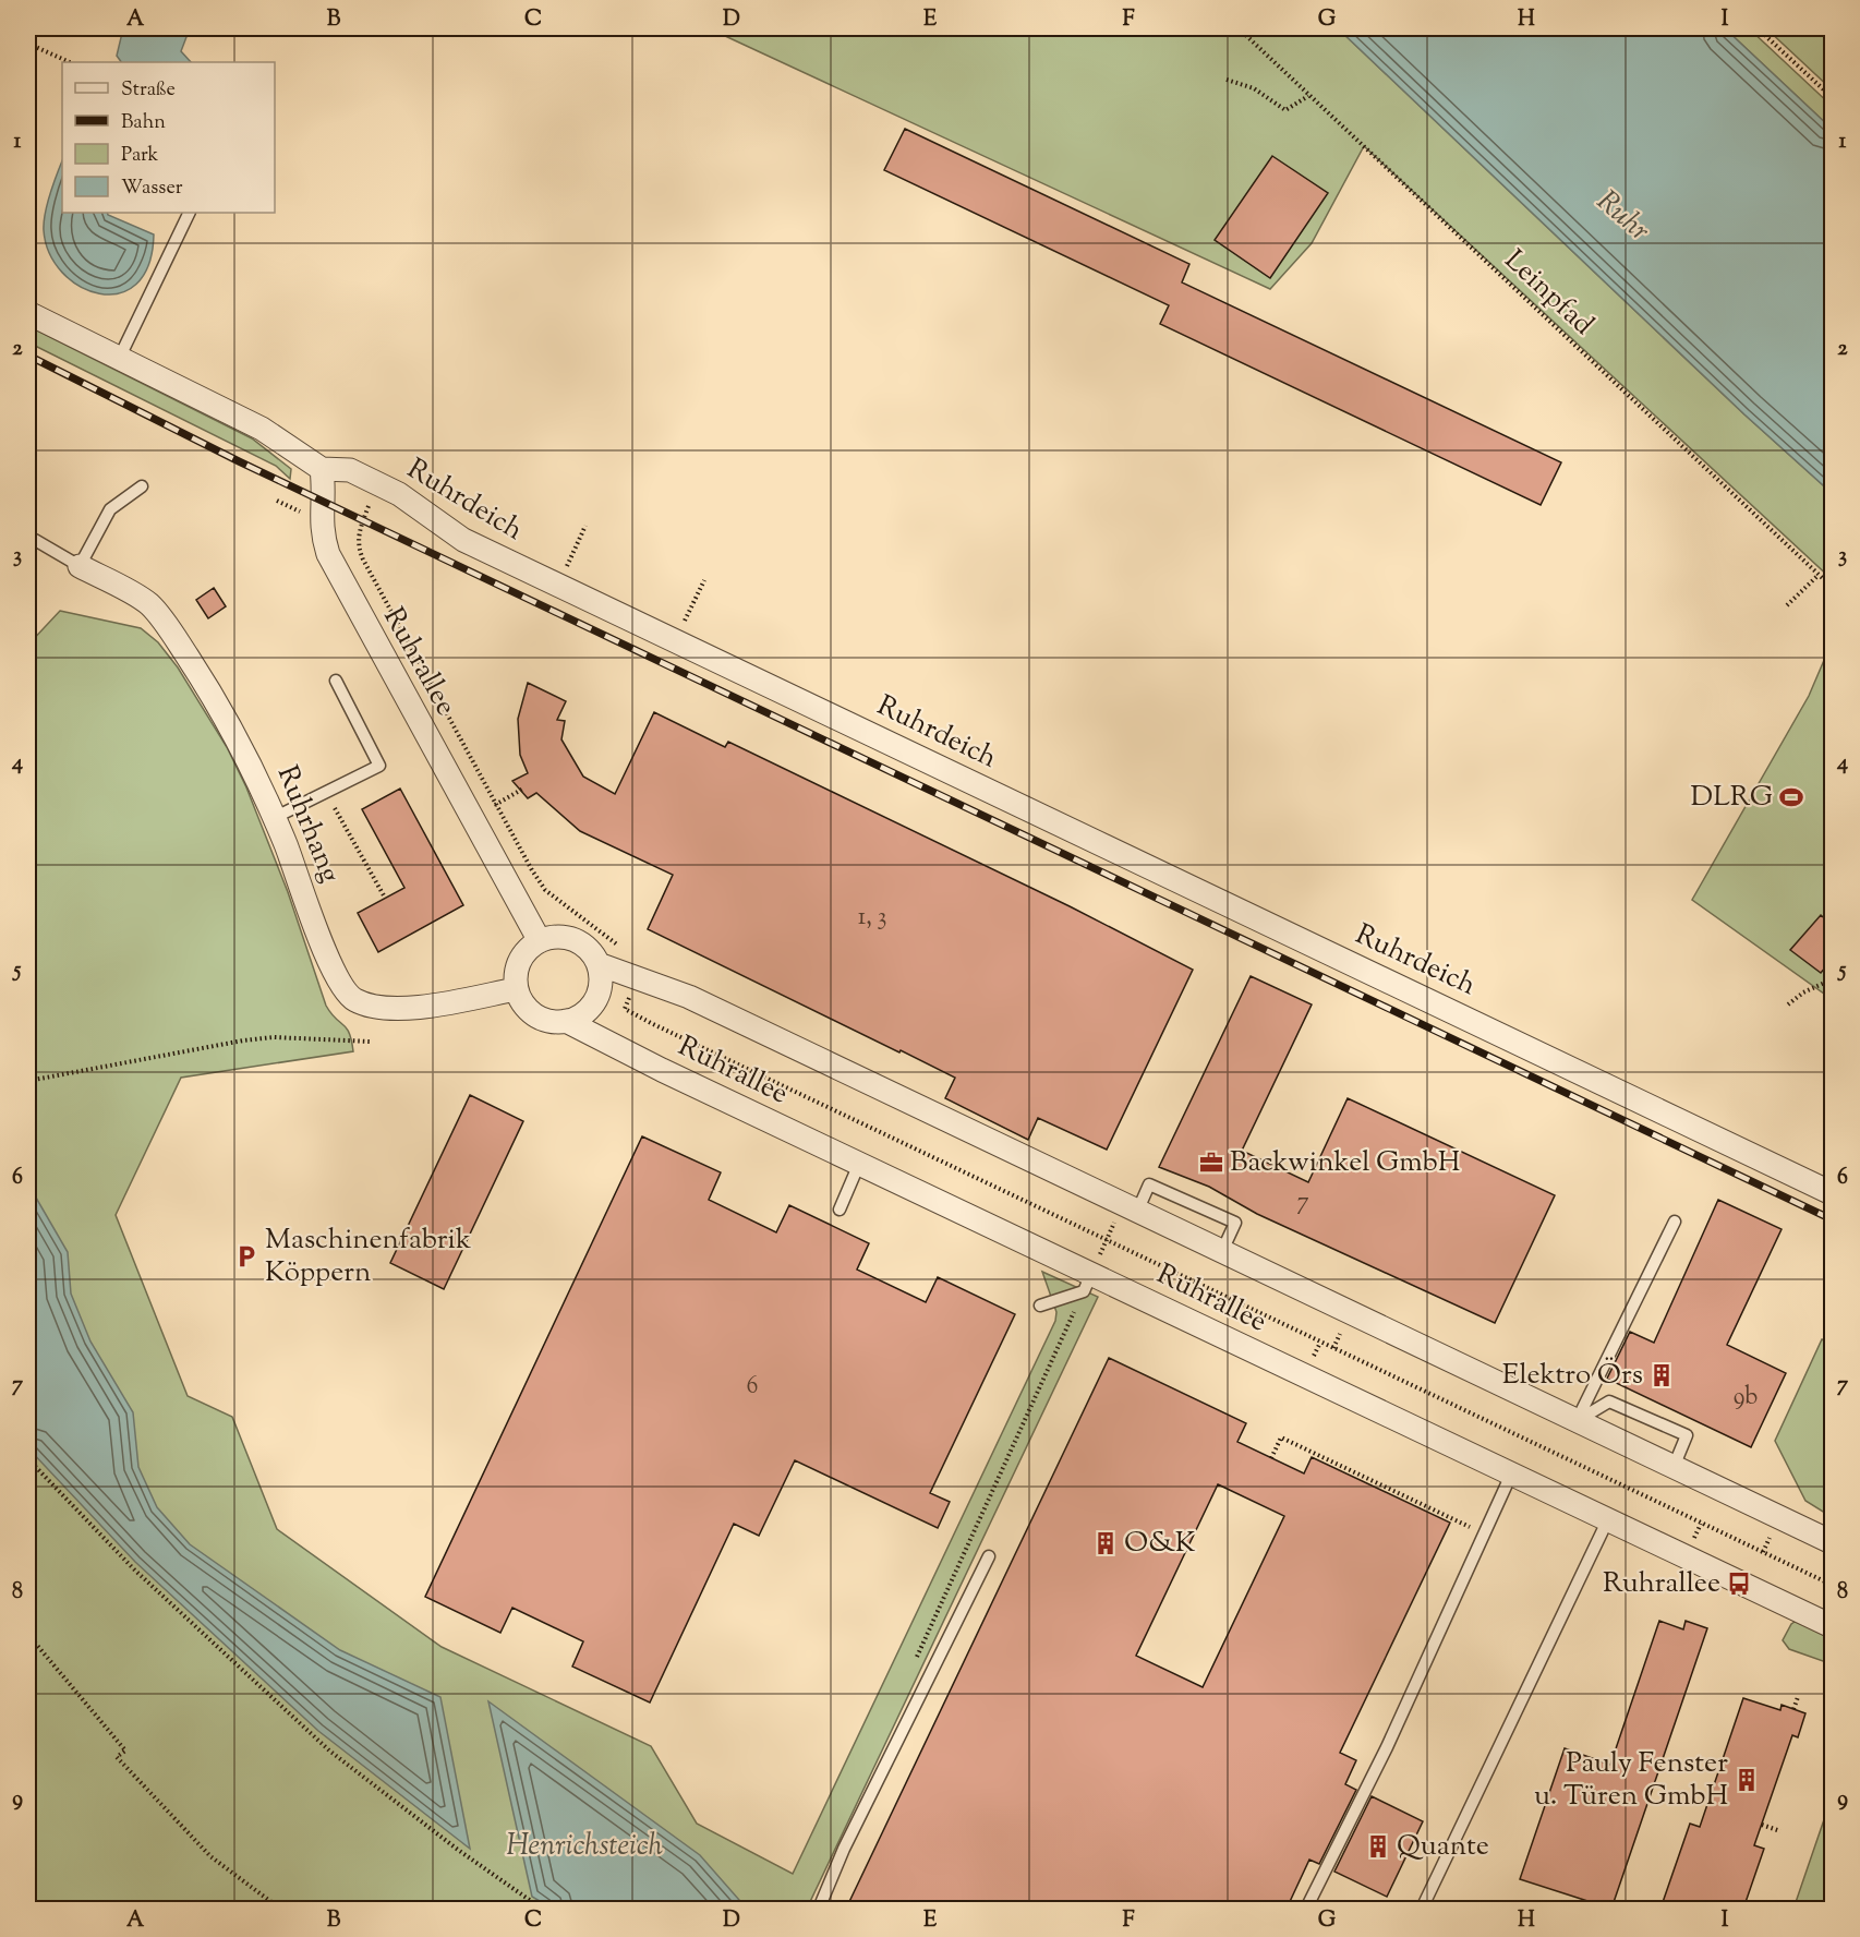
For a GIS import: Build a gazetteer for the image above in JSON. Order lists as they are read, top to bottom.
{
  "streets": {
    "street": ["Ruhrdeich", "Ruhrallee", "Ruhrhang"],
    "path": ["Leinpfad"]
  },
  "crossings": [
    ["Ruhrdeich", "Ruhrallee"],
    ["Ruhrallee", "Ruhrhang"]
  ],
  "water": ["Ruhr", "Henrichsteich"],
  "places": {
    "sports": ["DLRG"],
    "office": ["Backwinkel GmbH"],
    "parking": ["Maschinenfabrik Köppern"],
    "building": [
      "Elektro Örs",
      "O&K",
      "Pauly Fenster u. Türen GmbH",
      "Quante"
    ],
    "bus stop": ["Ruhrallee"]
  },
  "house_numbers": [
    "1, 3",
    "7",
    "6",
    "9b"
  ],
  "legend": [
    "Straße",
    "Bahn",
    "Park",
    "Wasser"
  ],
  "grid": {
    "columns": [
      "A",
      "B",
      "C",
      "D",
      "E",
      "F",
      "G",
      "H",
      "I"
    ],
    "rows": [
      "1",
      "2",
      "3",
      "4",
      "5",
      "6",
      "7",
      "8",
      "9"
    ]
  }
}
